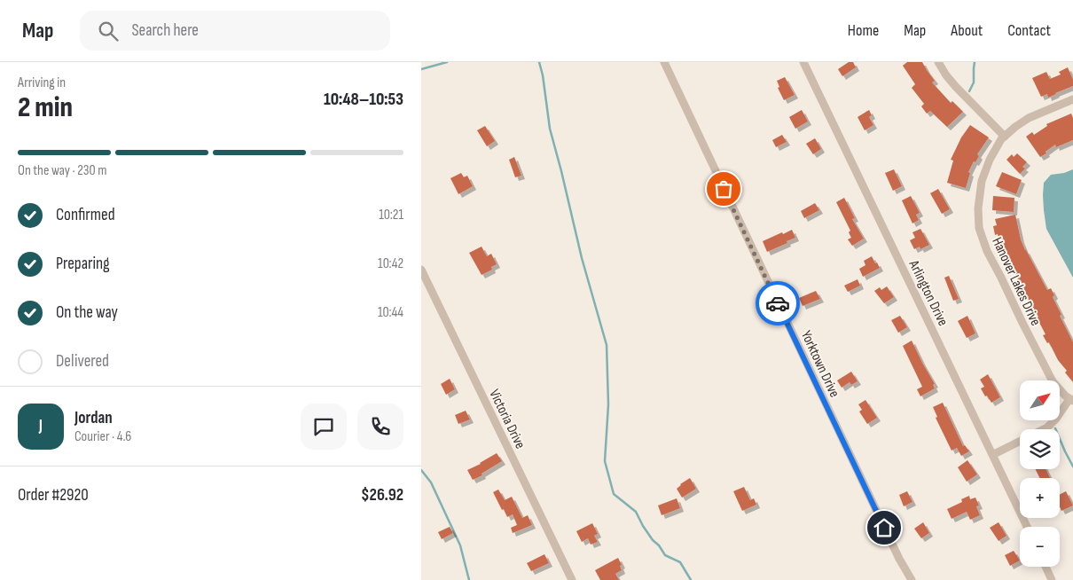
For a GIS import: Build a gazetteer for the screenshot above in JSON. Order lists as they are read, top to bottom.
{
  "streets": {
    "street": [
      "Hanover Lakes Drive",
      "Arlington Drive",
      "Yorktown Drive",
      "Victoria Drive"
    ]
  },
  "north": "top right",
  "page": {
    "header": "Map",
    "search": "Search here",
    "nav": [
      "Home",
      "Map",
      "About",
      "Contact"
    ],
    "heading": ["2 min", "Arriving in", "10:48–10:53"],
    "panel": [
      "Jordan",
      "Courier · 4.6",
      "Order #2920",
      "$26.92"
    ],
    "bar": "On the way · 230 m",
    "list": [
      ["Confirmed", "10:21"],
      ["Preparing", "10:42"],
      ["On the way", "10:44"],
      "Delivered"
    ],
    "map_buttons": ["+", "−"],
    "round": "J"
  }
}
